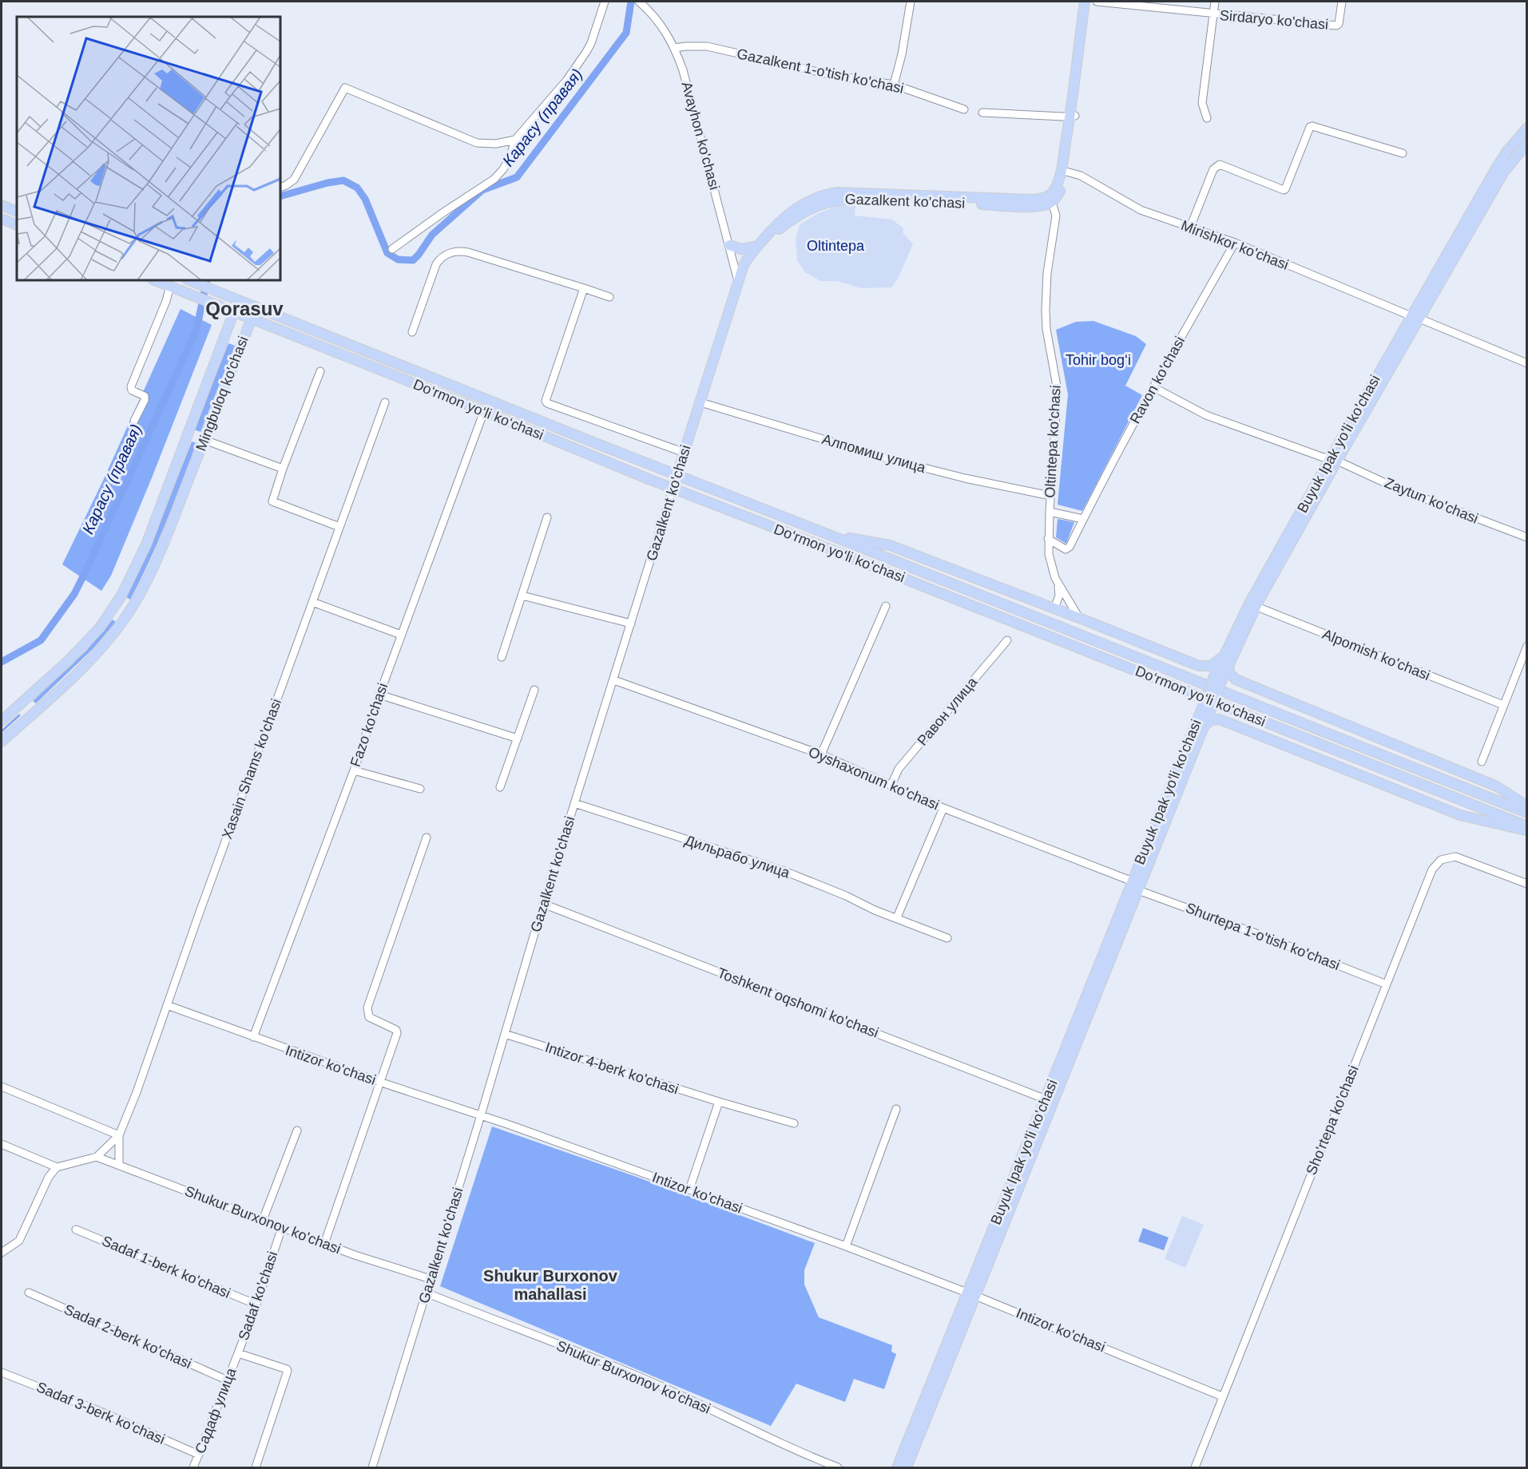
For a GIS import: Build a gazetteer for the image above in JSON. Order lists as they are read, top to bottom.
{
  "streets": {
    "main road": [
      "Gazalkent ko'chasi",
      "Mingbuloq ko'chasi",
      "Do‘rmon yo‘li ko‘chasi",
      "Buyuk Ipak yo'li ko'chasi"
    ],
    "street": [
      "Sirdaryo ko'chasi",
      "Gazalkent 1-o'tish ko'chasi",
      "Avayhon ko'chasi",
      "Mirishkor ko'chasi",
      "Ravon ko'chasi",
      "Oltintepa ko'chasi",
      "Алпомиш улица",
      "Zaytun ko'chasi",
      "Alpomish ko'chasi",
      "Равон улица",
      "Fazo ko'chasi",
      "Xasain Shams ko'chasi",
      "Oyshaxonum ko'chasi",
      "Дильрабо улица",
      "Shurtepa 1-o'tish ko'chasi",
      "Toshkent oqshomi ko'chasi",
      "Intizor ko'chasi",
      "Intizor 4-berk ko'chasi",
      "Sho'rtepa ko'chasi",
      "Shukur Burxonov ko'chasi",
      "Sadaf 1-berk ko'chasi",
      "Sadaf ko'chasi",
      "Sadaf 2-berk ko'chasi",
      "Садаф улица",
      "Sadaf 3-berk ko'chasi"
    ]
  },
  "crossings": [
    ["Gazalkent 1-o'tish ko'chasi", "Avayhon ko'chasi"],
    ["Avayhon ko'chasi", "Gazalkent ko'chasi"],
    ["Gazalkent ko'chasi", "Do‘rmon yo‘li ko‘chasi"],
    ["Gazalkent ko'chasi", "Oltintepa ko'chasi"],
    ["Gazalkent ko'chasi", "Алпомиш улица"],
    ["Gazalkent ko'chasi", "Oyshaxonum ko'chasi"],
    ["Gazalkent ko'chasi", "Дильрабо улица"],
    ["Gazalkent ko'chasi", "Toshkent oqshomi ko'chasi"],
    ["Gazalkent ko'chasi", "Intizor ko'chasi"],
    ["Gazalkent ko'chasi", "Intizor 4-berk ko'chasi"],
    ["Gazalkent ko'chasi", "Shukur Burxonov ko'chasi"],
    ["Mirishkor ko'chasi", "Ravon ko'chasi"],
    ["Mirishkor ko'chasi", "Buyuk Ipak yo'li ko'chasi"],
    ["Ravon ko'chasi", "Oltintepa ko'chasi"],
    ["Ravon ko'chasi", "Zaytun ko'chasi"],
    ["Mingbuloq ko'chasi", "Do‘rmon yo‘li ko‘chasi"],
    ["Do‘rmon yo‘li ko‘chasi", "Fazo ko'chasi"],
    ["Oltintepa ko'chasi", "Алпомиш улица"],
    ["Buyuk Ipak yo'li ko'chasi", "Zaytun ko'chasi"],
    ["Buyuk Ipak yo'li ko'chasi", "Alpomish ko'chasi"],
    ["Buyuk Ipak yo'li ko'chasi", "Oyshaxonum ko'chasi"],
    ["Buyuk Ipak yo'li ko'chasi", "Shurtepa 1-o'tish ko'chasi"],
    ["Buyuk Ipak yo'li ko'chasi", "Toshkent oqshomi ko'chasi"],
    ["Buyuk Ipak yo'li ko'chasi", "Intizor ko'chasi"],
    ["Равон улица", "Oyshaxonum ko'chasi"],
    ["Fazo ko'chasi", "Intizor ko'chasi"],
    ["Xasain Shams ko'chasi", "Intizor ko'chasi"],
    ["Oyshaxonum ko'chasi", "Shurtepa 1-o'tish ko'chasi"],
    ["Shurtepa 1-o'tish ko'chasi", "Sho'rtepa ko'chasi"],
    ["Intizor ko'chasi", "Sho'rtepa ko'chasi"],
    ["Shukur Burxonov ko'chasi", "Sadaf ko'chasi"],
    ["Sadaf 1-berk ko'chasi", "Sadaf ko'chasi"],
    ["Sadaf ko'chasi", "Садаф улица"],
    ["Sadaf 2-berk ko'chasi", "Садаф улица"],
    ["Садаф улица", "Sadaf 3-berk ko'chasi"]
  ],
  "districts": ["Qorasuv", "Shukur Burxonov mahallasi"],
  "water": ["Карасу (правая)"],
  "parks": ["Oltintepa", "Tohir bog‘i"]
}
